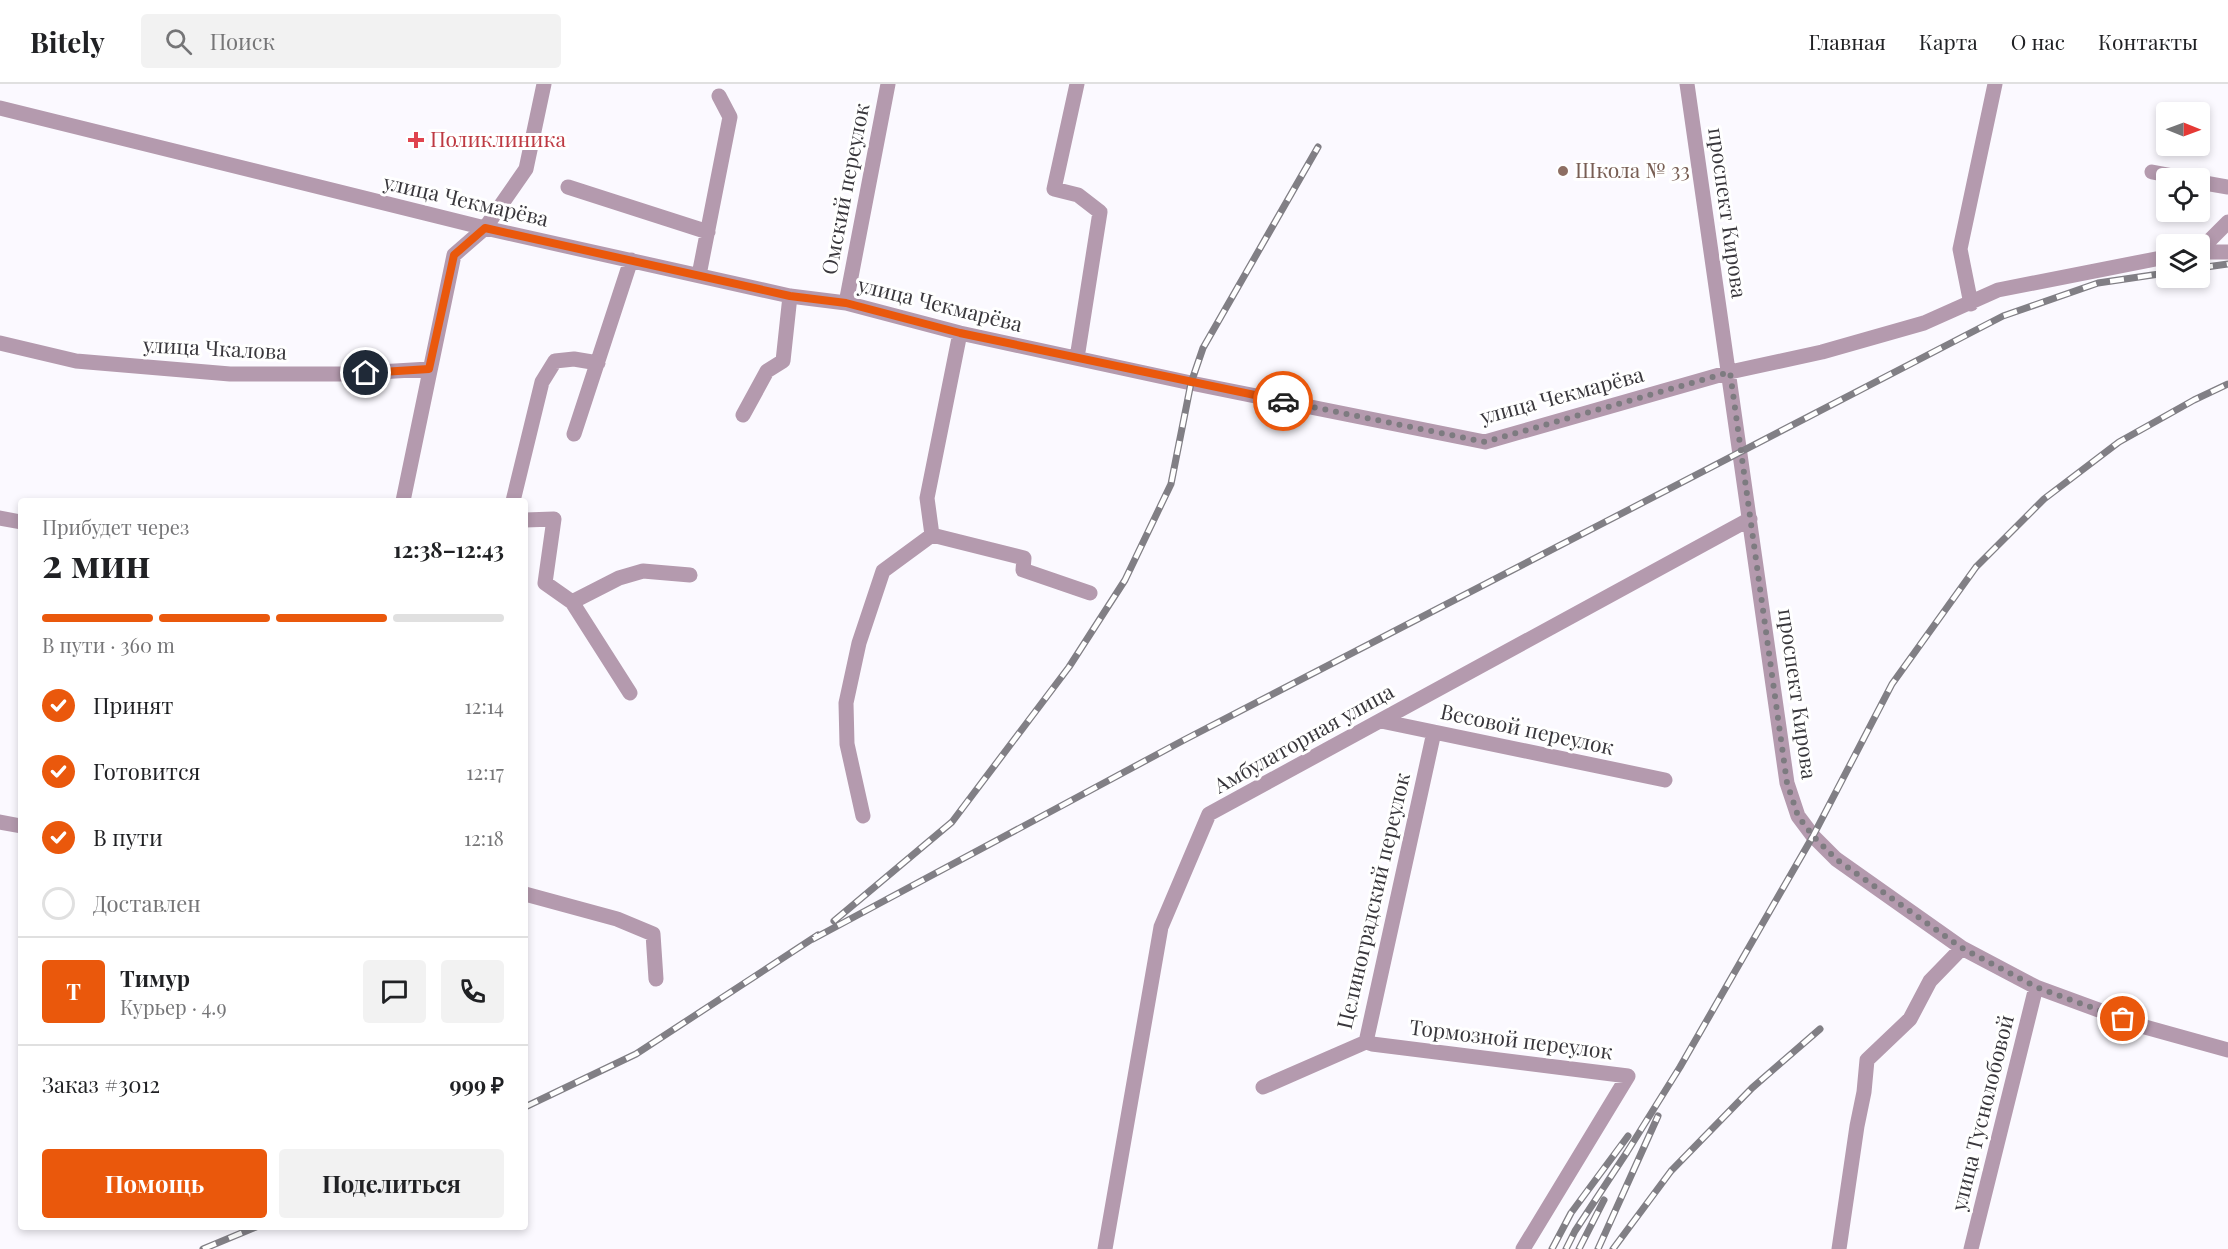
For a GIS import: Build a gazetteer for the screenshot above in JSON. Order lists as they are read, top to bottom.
{
  "streets": {
    "street": [
      "Омский переулок",
      "улица Чекмарёва",
      "проспект Кирова",
      "улица Чкалова",
      "Весовой переулок",
      "Амбулаторная улица",
      "Целиноградский переулок",
      "Тормозной переулок",
      "улица Туснолобовой"
    ]
  },
  "crossings": [
    ["Омский переулок", "улица Чекмарёва"],
    ["улица Чекмарёва", "проспект Кирова"],
    ["проспект Кирова", "Амбулаторная улица"],
    ["проспект Кирова", "улица Туснолобовой"],
    ["Весовой переулок", "Амбулаторная улица"],
    ["Весовой переулок", "Целиноградский переулок"],
    ["Целиноградский переулок", "Тормозной переулок"]
  ],
  "places": {
    "health": ["Поликлиника"],
    "other": ["Школа № 33"]
  },
  "north": "right",
  "page": {
    "header": "Bitely",
    "search": "Поиск",
    "nav": [
      "Главная",
      "Карта",
      "О нас",
      "Контакты"
    ],
    "heading": ["2 мин", "Прибудет через", "12:38–12:43"],
    "panel": [
      "Тимур",
      "Курьер · 4.9",
      "Заказ #3012",
      "999 ₽"
    ],
    "bar": "В пути · 360 m",
    "list": [
      ["Принят", "12:14"],
      ["Готовится", "12:17"],
      ["В пути", "12:18"],
      "Доставлен"
    ],
    "round": "Т",
    "buttons": ["Помощь", "Поделиться"]
  }
}
